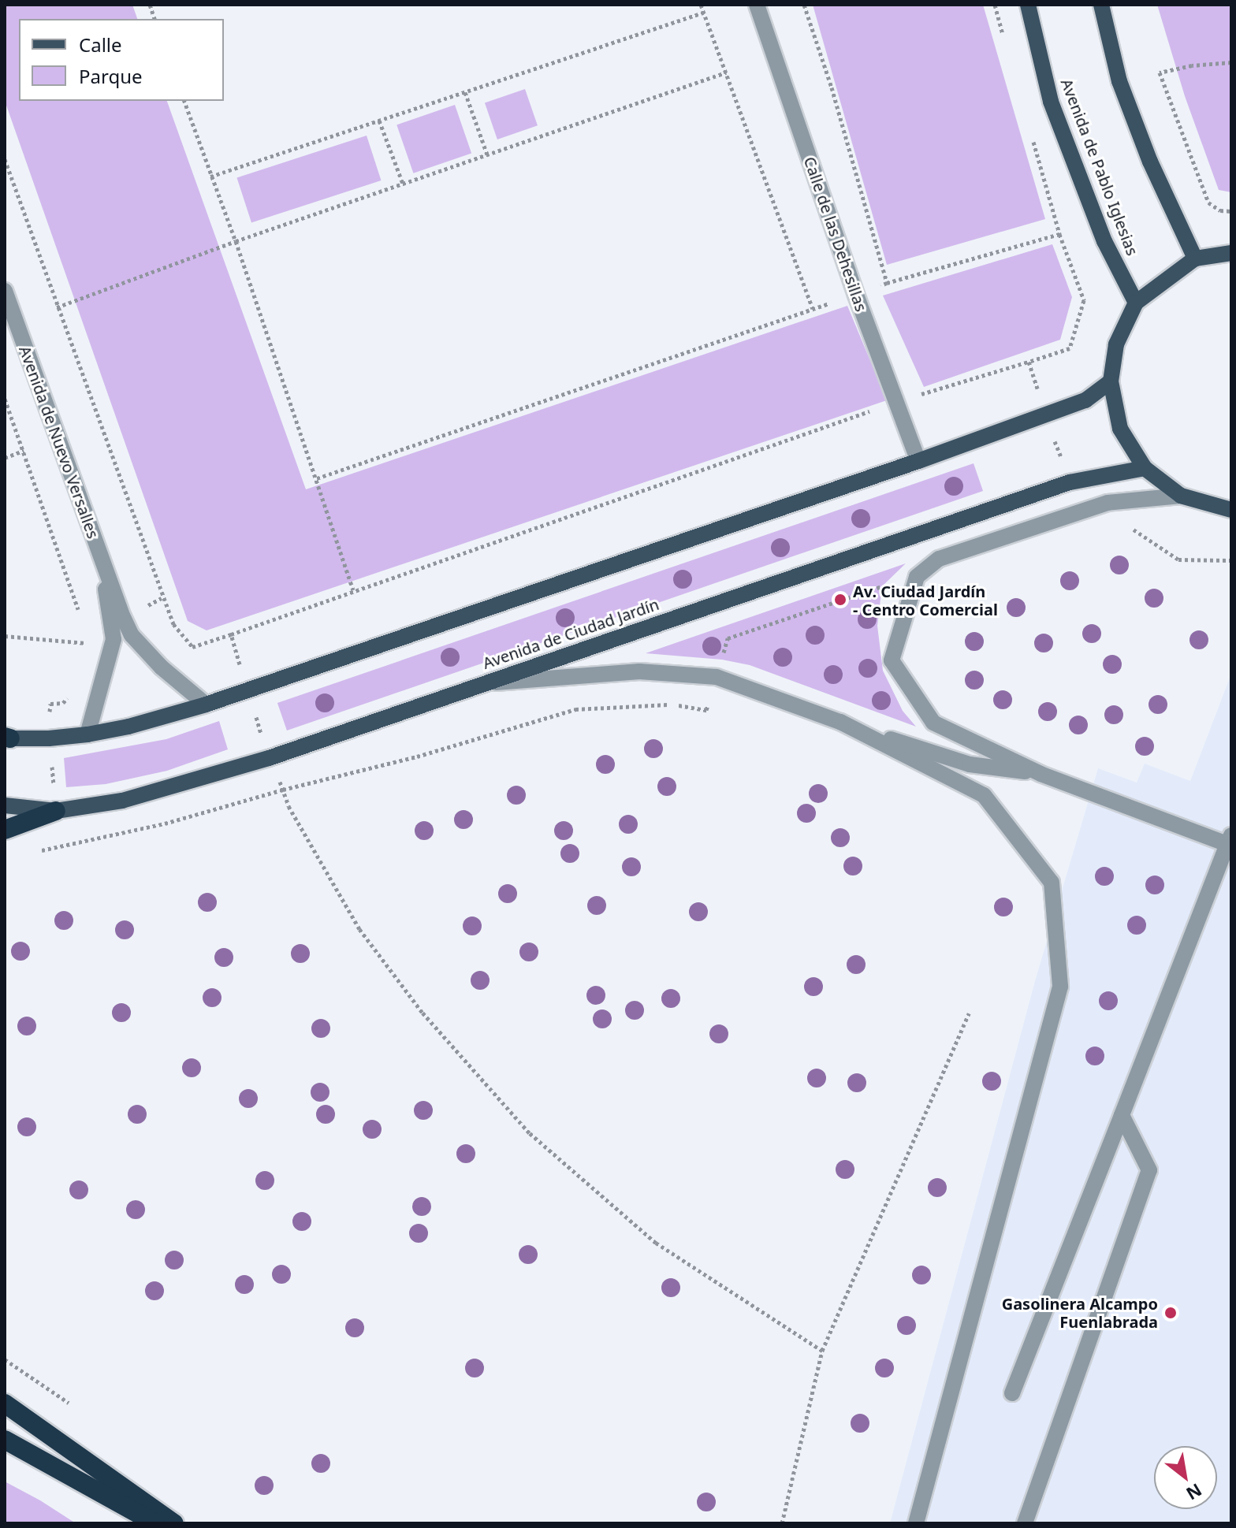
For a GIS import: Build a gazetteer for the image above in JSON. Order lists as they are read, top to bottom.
{
  "streets": {
    "main road": ["Avenida de Pablo Iglesias", "Avenida de Ciudad Jardín"],
    "street": ["Calle de las Dehesillas", "Avenida de Nuevo Versalles"]
  },
  "places": ["Av. Ciudad Jardín - Centro Comercial", "Gasolinera Alcampo Fuenlabrada"],
  "legend": ["Calle", "Parque"],
  "north": "bottom right"
}
